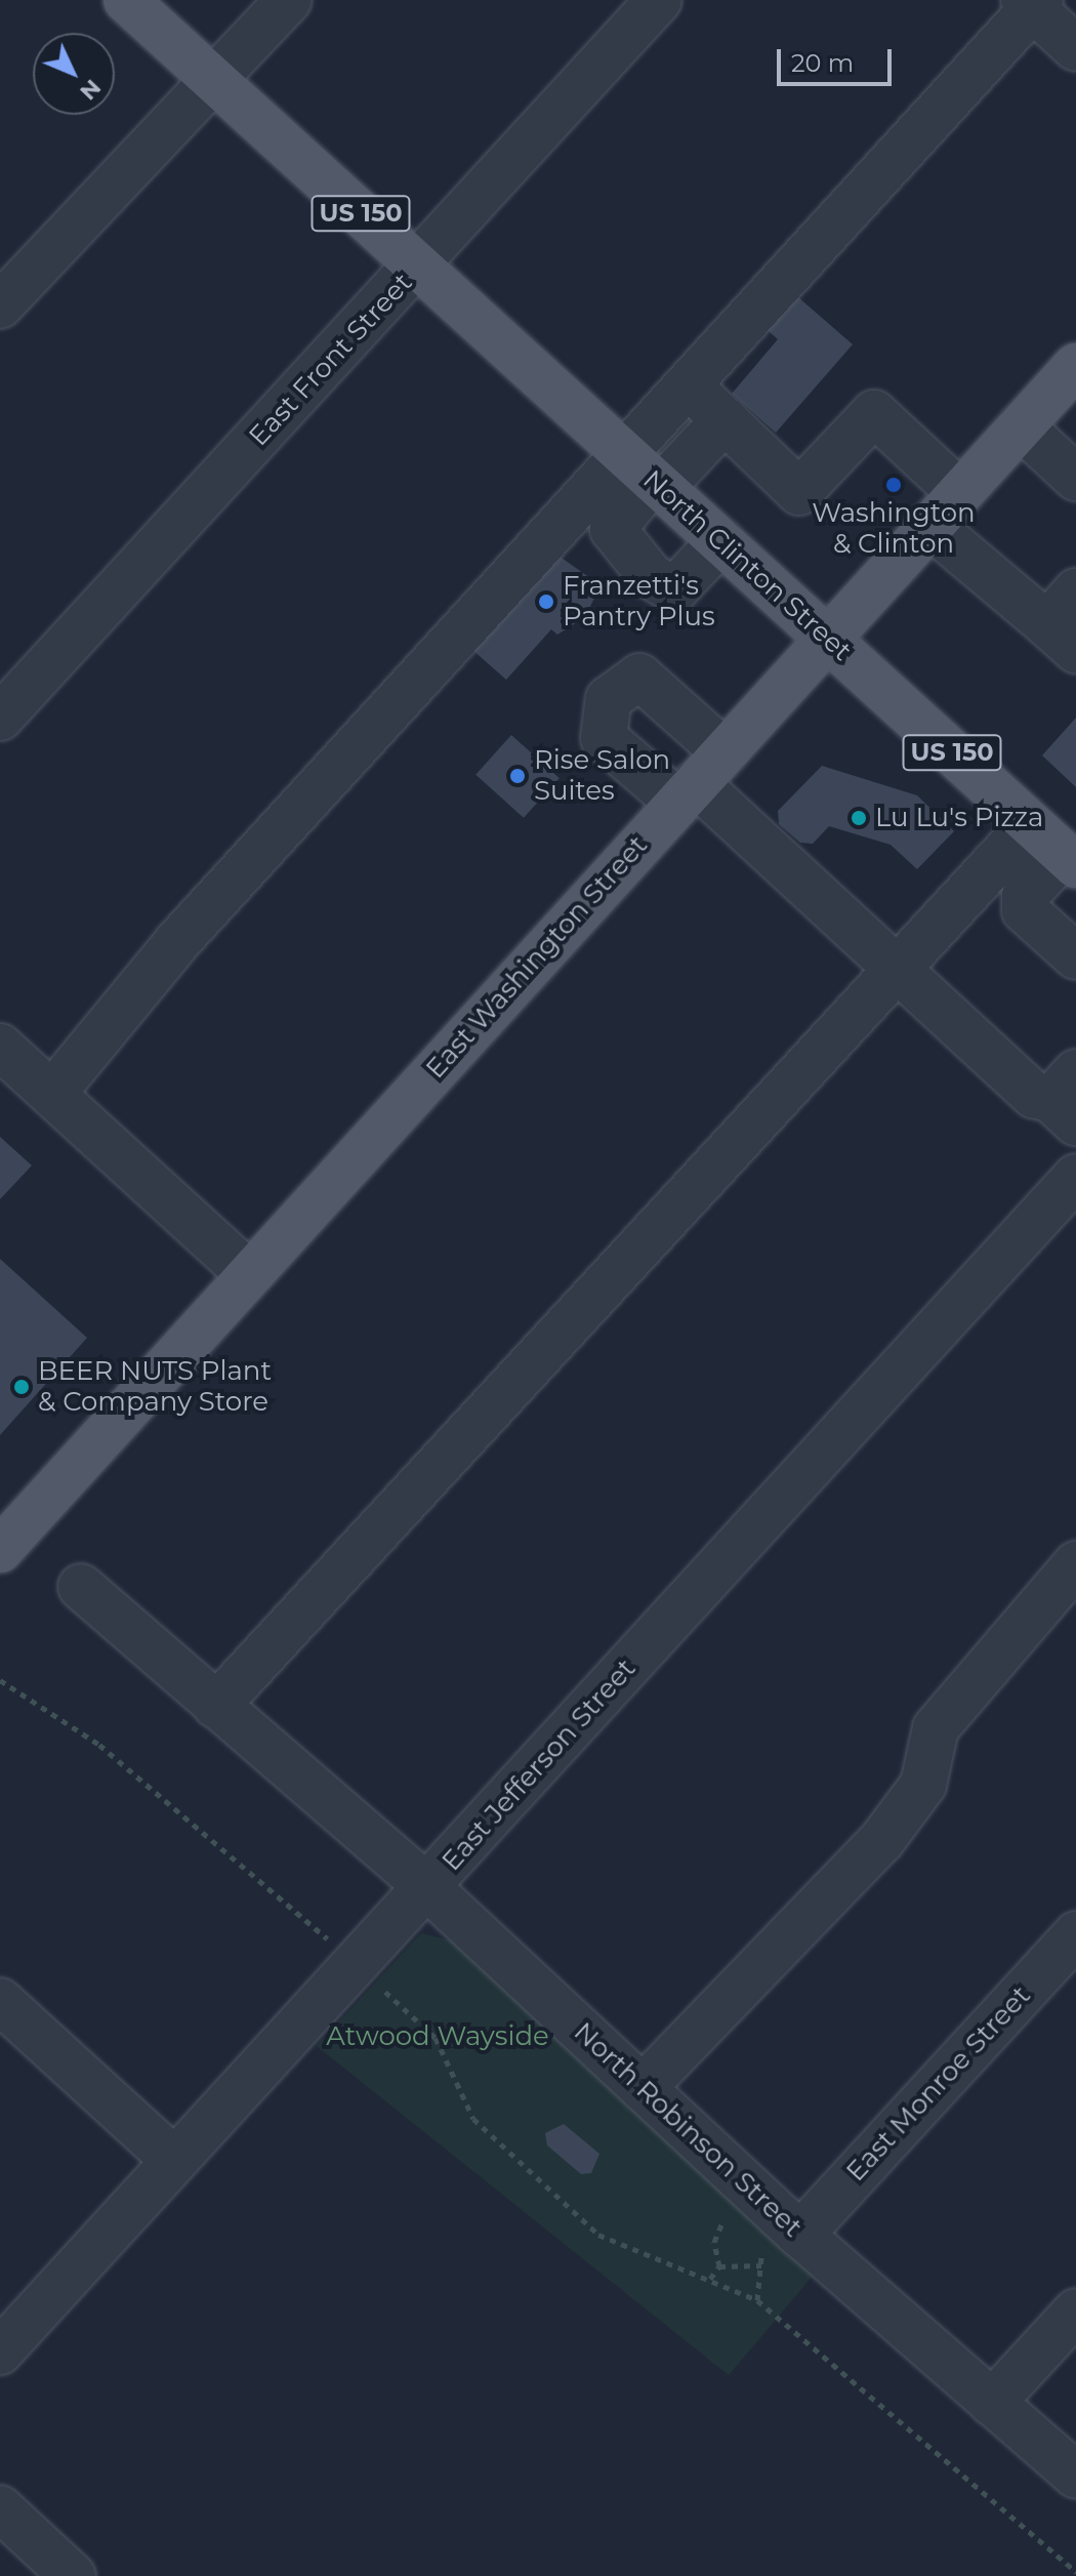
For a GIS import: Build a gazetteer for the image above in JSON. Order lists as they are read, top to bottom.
{
  "streets": {
    "main road": ["US 150", "North Clinton Street", "East Washington Street"],
    "street": [
      "East Front Street",
      "East Jefferson Street",
      "East Monroe Street",
      "North Robinson Street"
    ]
  },
  "crossings": [
    ["US 150", "East Front Street"],
    ["US 150", "North Clinton Street"],
    ["East Front Street", "North Clinton Street"],
    ["North Clinton Street", "East Washington Street"],
    ["East Jefferson Street", "North Robinson Street"],
    ["East Monroe Street", "North Robinson Street"]
  ],
  "parks": ["Atwood Wayside"],
  "places": [
    "Washington & Clinton",
    "Franzetti's Pantry Plus",
    "Rise Salon Suites",
    "Lu Lu's Pizza",
    "BEER NUTS Plant & Company Store"
  ],
  "scale_bar": "20 m",
  "north": "bottom right"
}
